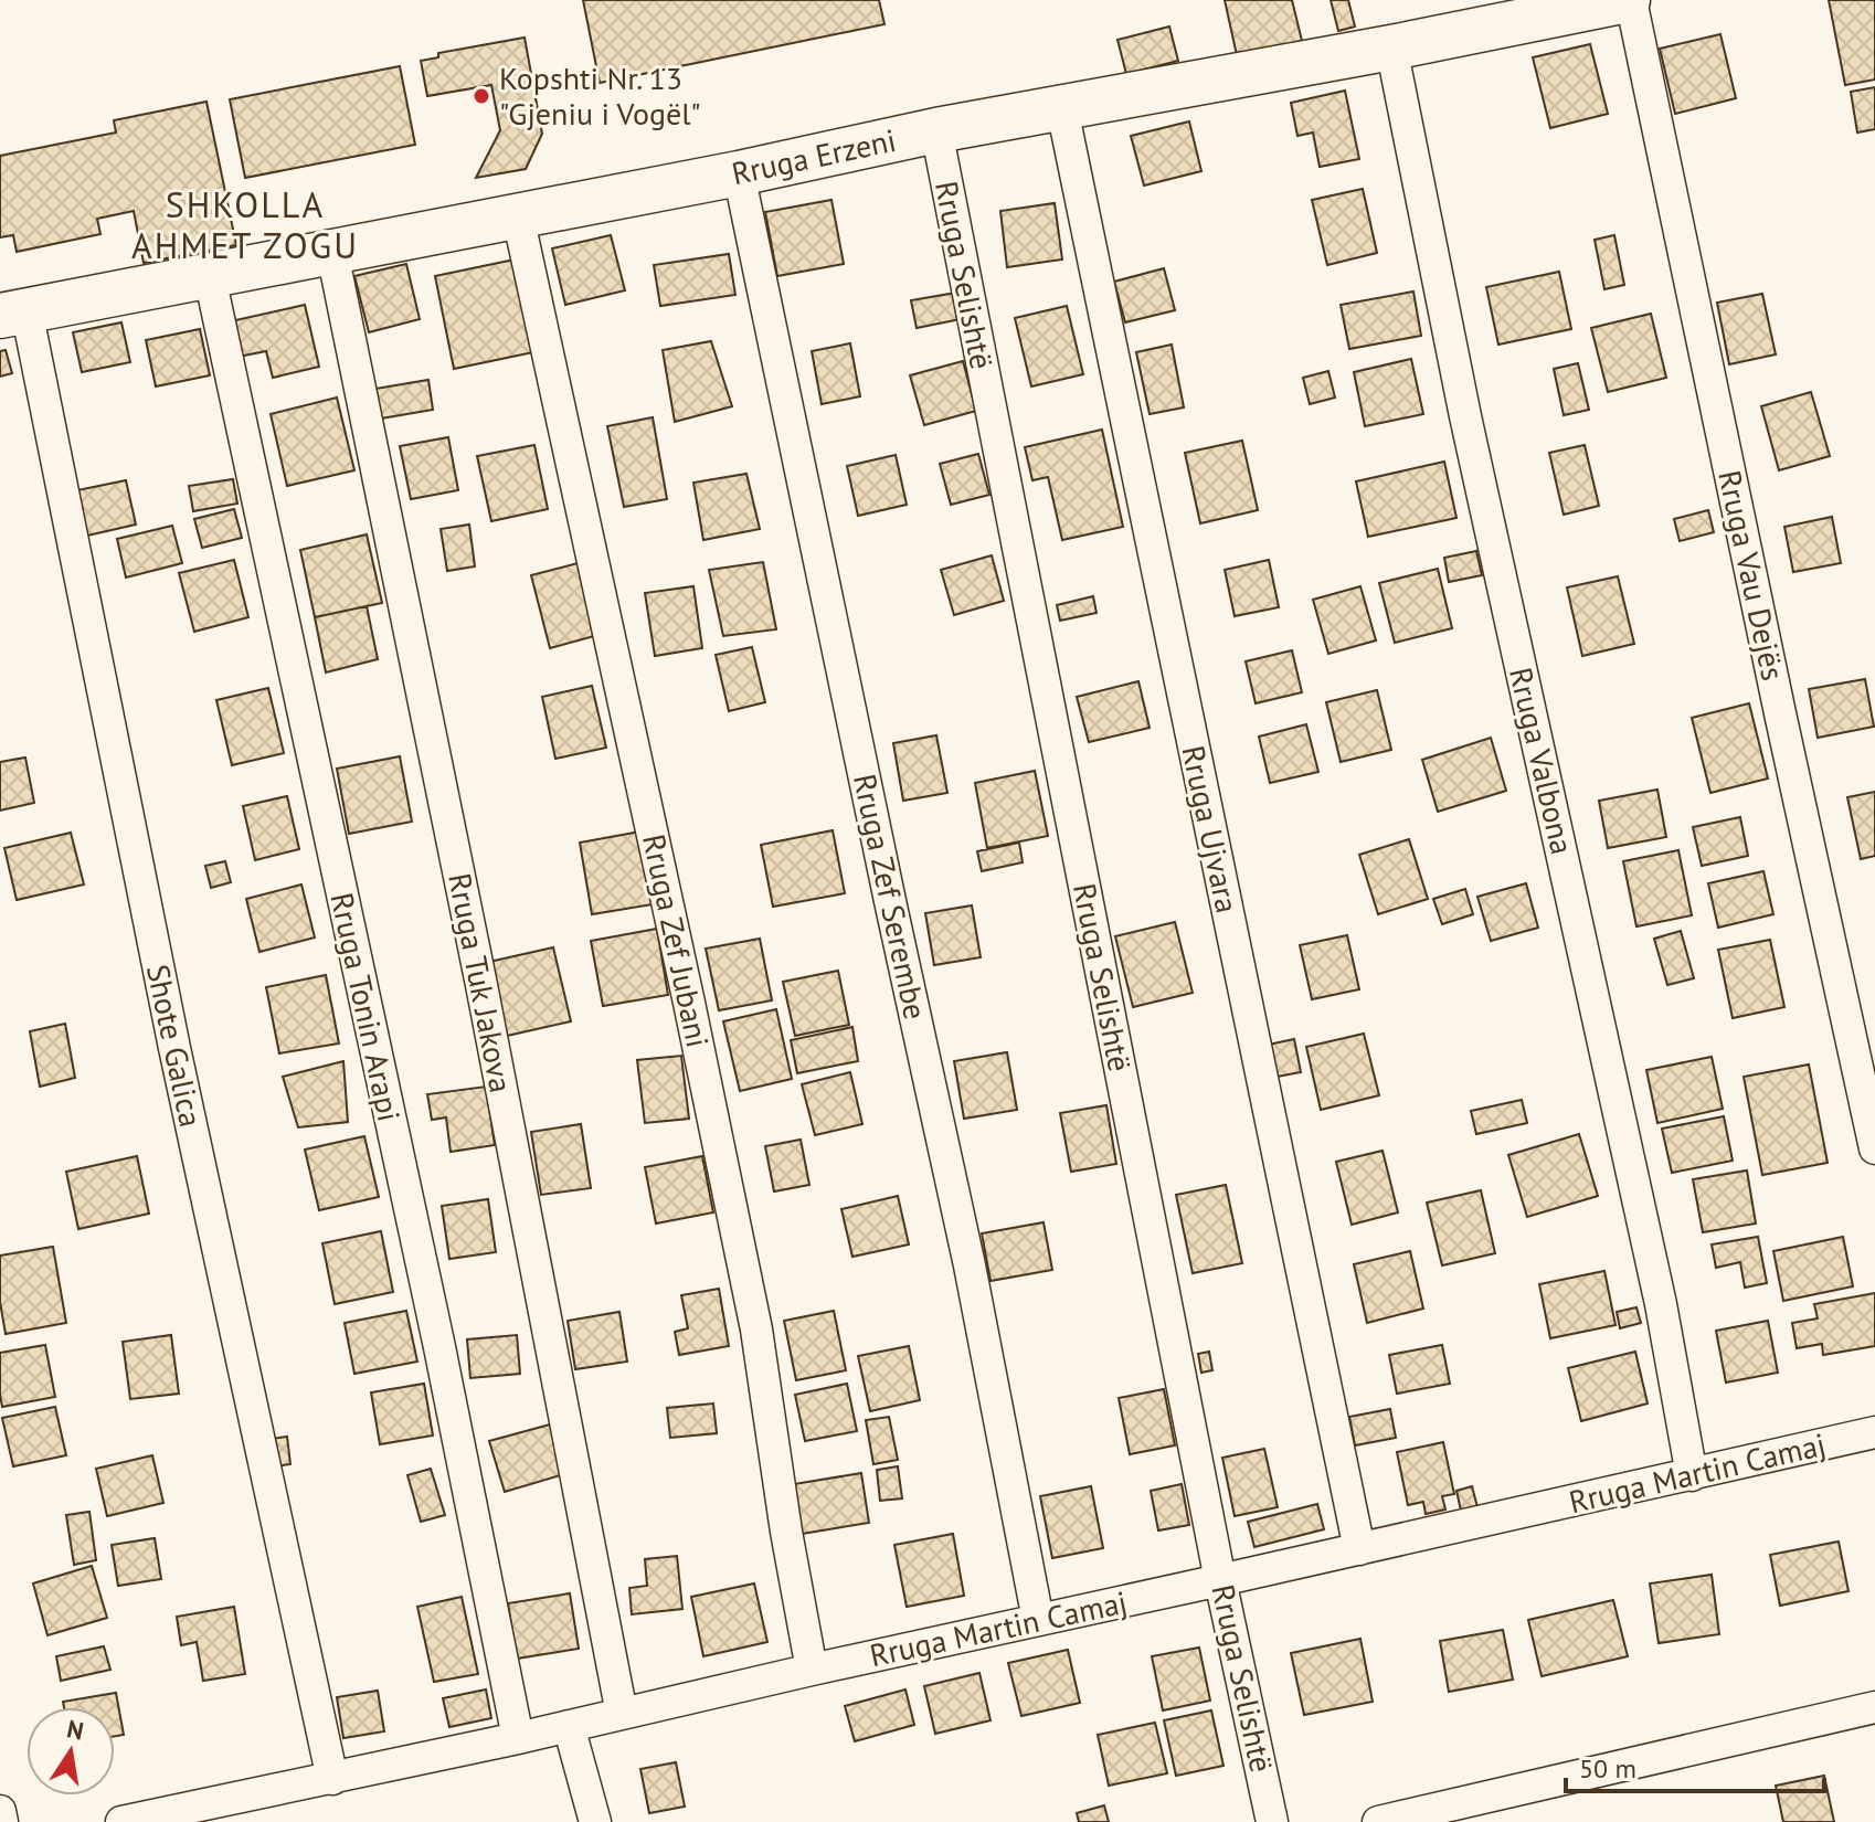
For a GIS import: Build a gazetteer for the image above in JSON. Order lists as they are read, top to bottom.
{
  "streets": {
    "street": [
      "Rruga Erzeni",
      "Rruga Selishtë",
      "Rruga Vau Dejës",
      "Rruga Valbona",
      "Rruga Ujvara",
      "Rruga Zef Serembe",
      "Rruga Zef Jubani",
      "Rruga Tuk Jakova",
      "Rruga Tonin Arapi",
      "Shote Galica",
      "Rruga Martin Camaj"
    ]
  },
  "crossings": [
    ["Rruga Erzeni", "Rruga Selishtë"],
    ["Rruga Erzeni", "Rruga Vau Dejës"],
    ["Rruga Erzeni", "Rruga Valbona"],
    ["Rruga Erzeni", "Rruga Ujvara"],
    ["Rruga Erzeni", "Rruga Zef Serembe"],
    ["Rruga Erzeni", "Rruga Zef Jubani"],
    ["Rruga Erzeni", "Rruga Tuk Jakova"],
    ["Rruga Erzeni", "Rruga Tonin Arapi"],
    ["Rruga Erzeni", "Shote Galica"],
    ["Rruga Selishtë", "Rruga Martin Camaj"],
    ["Rruga Valbona", "Rruga Martin Camaj"],
    ["Rruga Ujvara", "Rruga Martin Camaj"],
    ["Rruga Zef Serembe", "Rruga Martin Camaj"],
    ["Rruga Zef Jubani", "Rruga Martin Camaj"],
    ["Rruga Tuk Jakova", "Rruga Martin Camaj"],
    ["Rruga Tonin Arapi", "Rruga Martin Camaj"],
    ["Shote Galica", "Rruga Martin Camaj"]
  ],
  "districts": ["SHKOLLA AHMET ZOGU"],
  "places": ["Kopshti Nr. 13 \"Gjeniu i Vogël\""],
  "scale_bar": "50 m",
  "north": "top"
}
